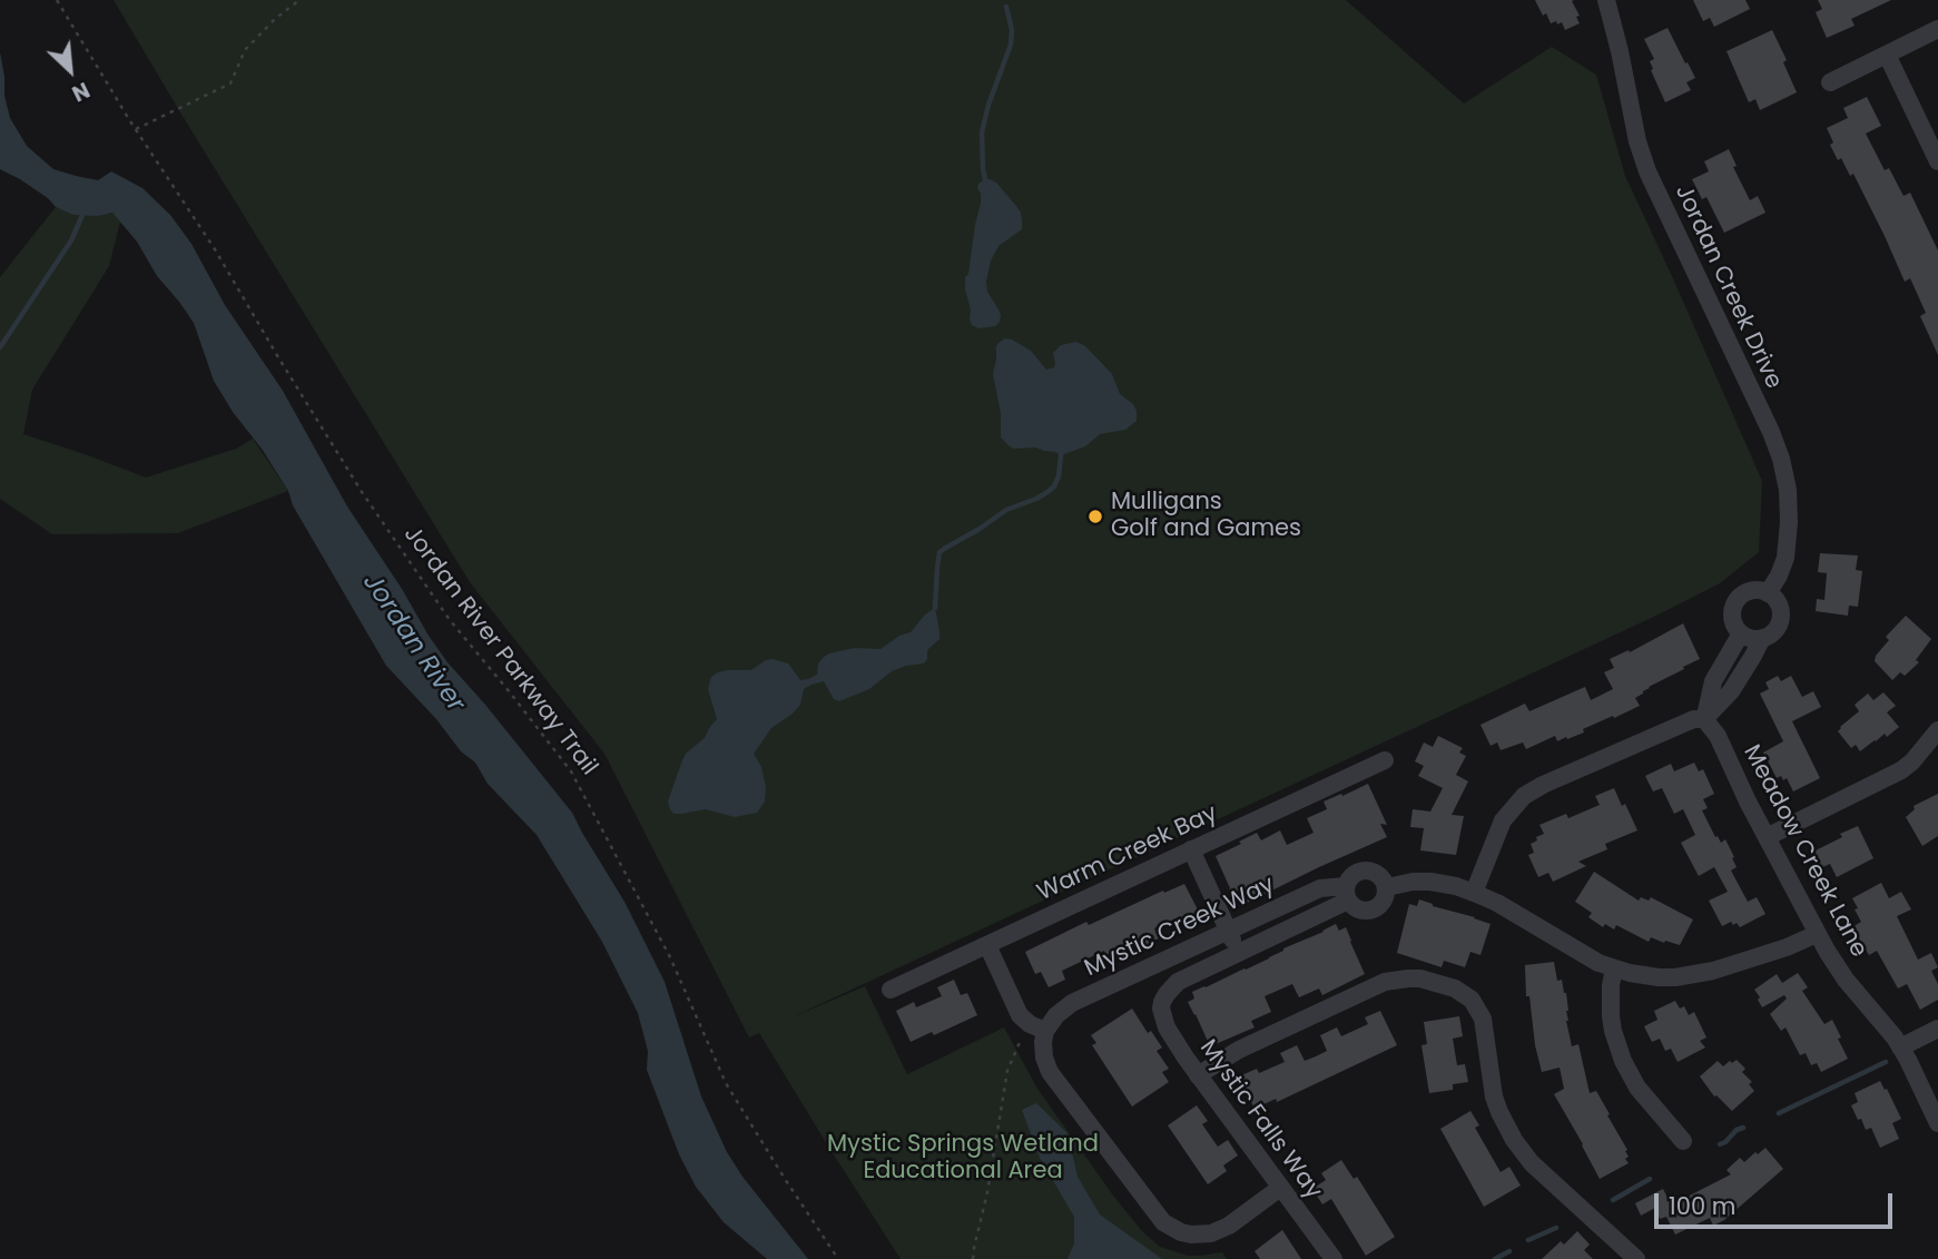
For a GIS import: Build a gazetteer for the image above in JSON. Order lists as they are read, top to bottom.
{
  "streets": {
    "street": [
      "Jordan Creek Drive",
      "Meadow Creek Lane",
      "Warm Creek Bay",
      "Mystic Creek Way",
      "Mystic Falls Way"
    ],
    "path": ["Jordan River Parkway Trail"]
  },
  "crossings": [
    ["Mystic Creek Way", "Mystic Falls Way"]
  ],
  "water": ["Jordan River"],
  "parks": ["Mystic Springs Wetland Educational Area"],
  "places": ["Mulligans Golf and Games"],
  "scale_bar": "100 m",
  "north": "bottom right"
}
